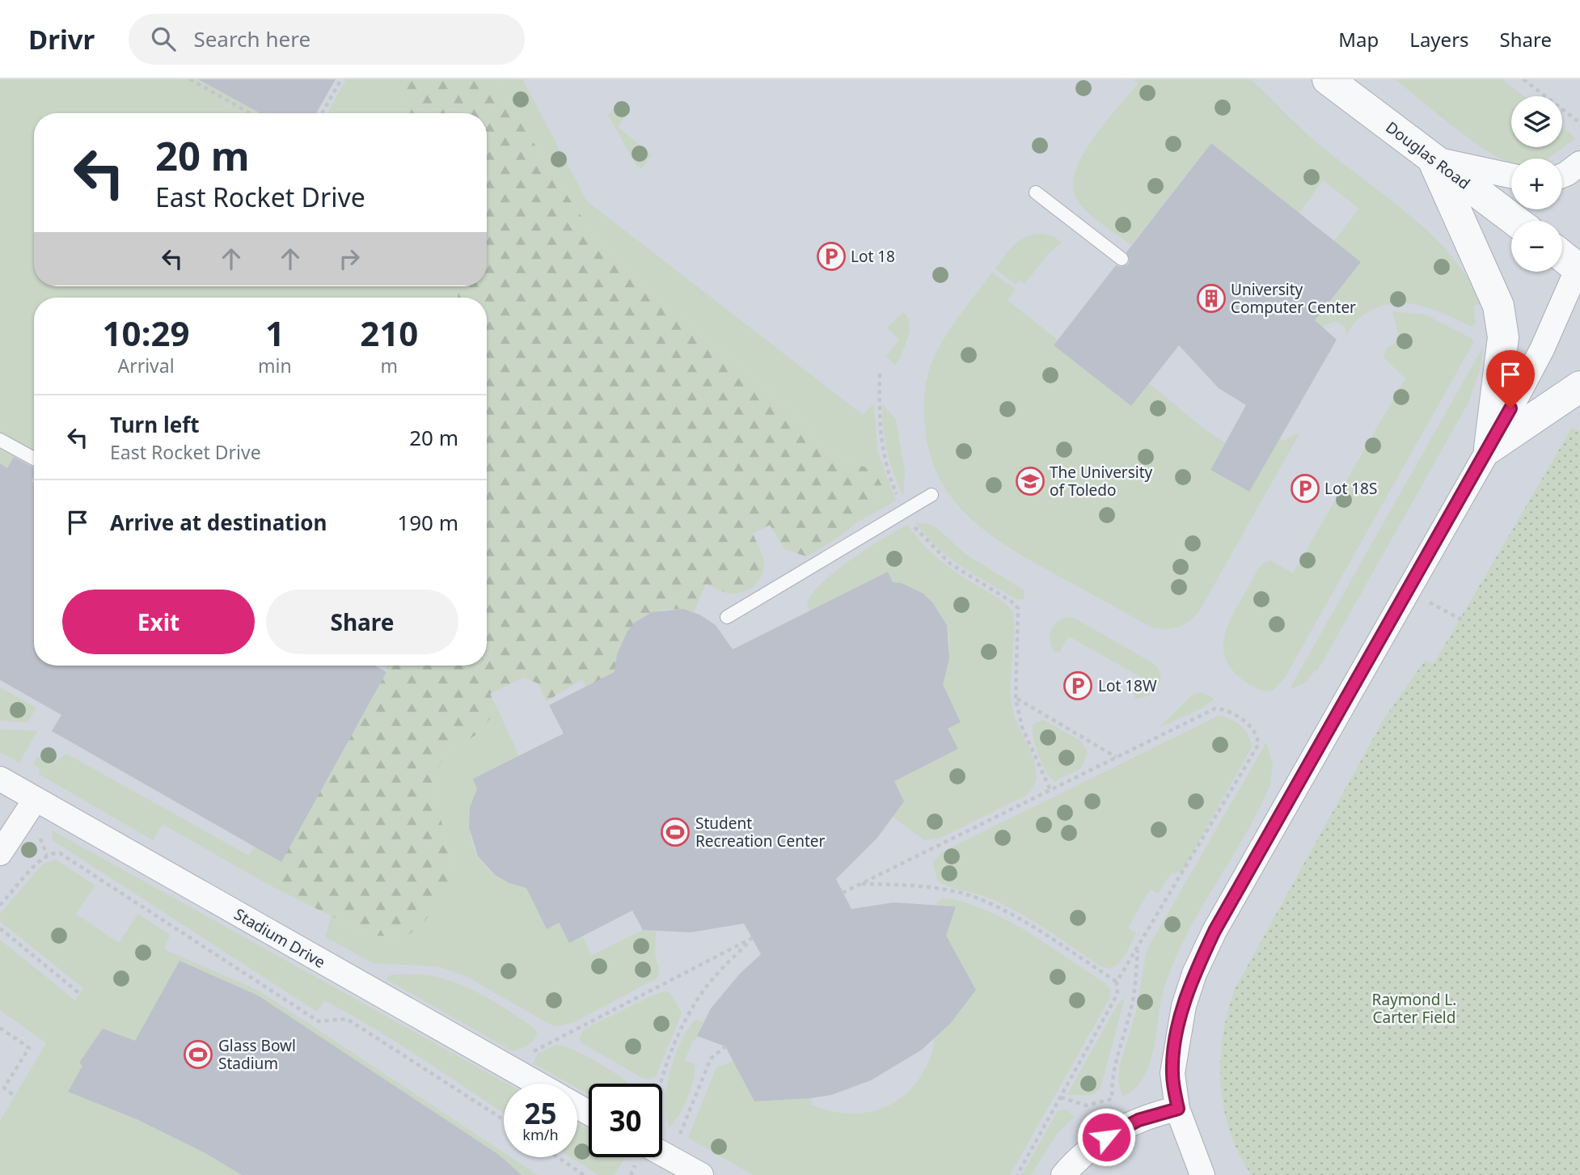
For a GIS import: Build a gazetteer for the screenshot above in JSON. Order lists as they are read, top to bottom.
{
  "streets": {
    "street": ["Douglas Road", "Stadium Drive"]
  },
  "parks": ["Raymond L. Carter Field"],
  "places": {
    "parking": ["Lot 18", "Lot 18S", "Lot 18W"],
    "building": ["University Computer Center"],
    "school or university": ["The University of Toledo"],
    "sports": ["Student Recreation Center", "Glass Bowl Stadium"]
  },
  "page": {
    "header": "Drivr",
    "search": "Search here",
    "nav": ["Map", "Layers", "Share"],
    "map_buttons": ["+", "−"],
    "turn": ["20 m", "East Rocket Drive"],
    "eta": [
      "10:29",
      "Arrival",
      "1",
      "min",
      "210",
      "m"
    ],
    "list": [
      {
        "name": "Turn left",
        "note": "East Rocket Drive",
        "value": "20 m"
      },
      {
        "name": "Arrive at destination",
        "value": "190 m"
      }
    ],
    "buttons": ["Exit", "Share"],
    "speed": "25 km/h",
    "limit": "30"
  }
}
